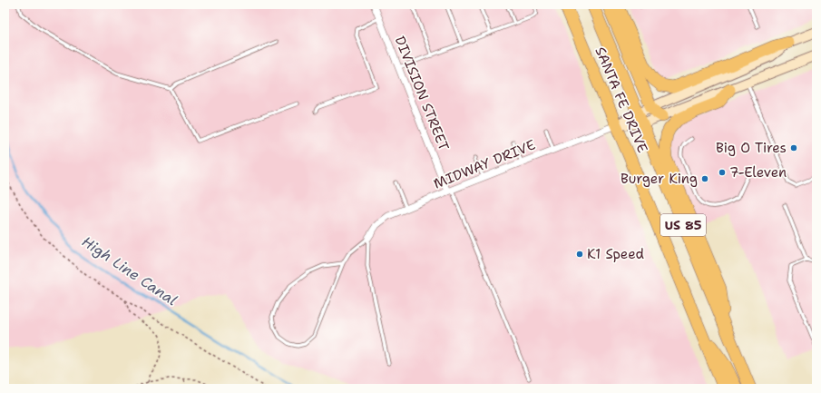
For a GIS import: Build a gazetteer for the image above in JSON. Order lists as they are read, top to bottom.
{
  "streets": {
    "highway": ["SANTA FE DRIVE", "US 85"],
    "street": ["DIVISION STREET", "MIDWAY DRIVE"]
  },
  "crossings": [
    ["DIVISION STREET", "MIDWAY DRIVE"],
    ["SANTA FE DRIVE", "MIDWAY DRIVE"]
  ],
  "water": ["High Line Canal"],
  "places": [
    "Big O Tires",
    "7-Eleven",
    "Burger King",
    "K1 Speed"
  ]
}
